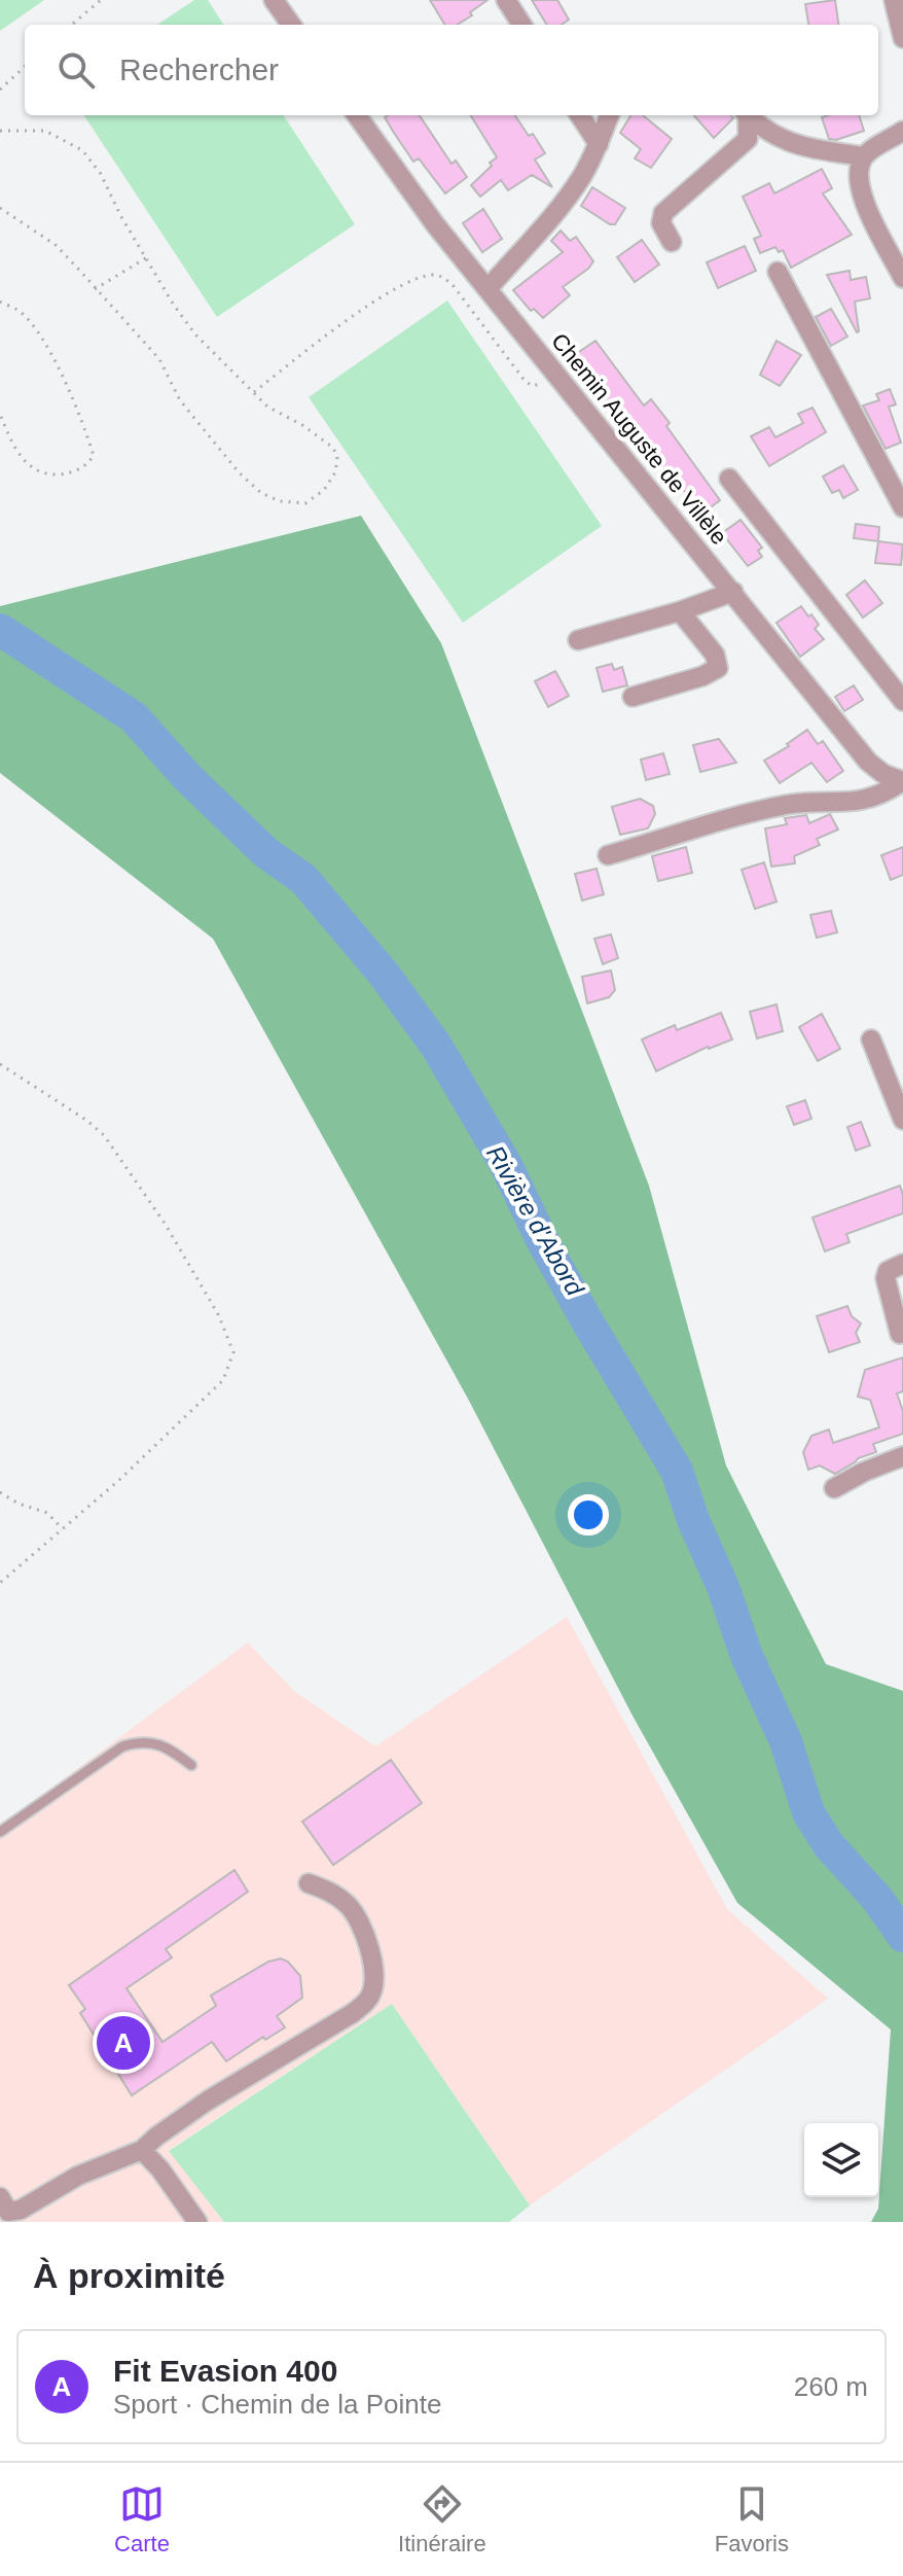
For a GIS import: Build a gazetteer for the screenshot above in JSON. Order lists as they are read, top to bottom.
{
  "streets": {
    "street": ["Chemin Auguste de Villèle"]
  },
  "water": ["Rivière d'Abord"],
  "page": {
    "search": "Rechercher",
    "pins": "A",
    "heading": "À proximité",
    "list": [
      {
        "mark": "A",
        "name": "Fit Evasion 400",
        "note": "Sport · Chemin de la Pointe",
        "value": "260 m"
      }
    ],
    "nav": ["Carte", "Itinéraire", "Favoris"]
  }
}
